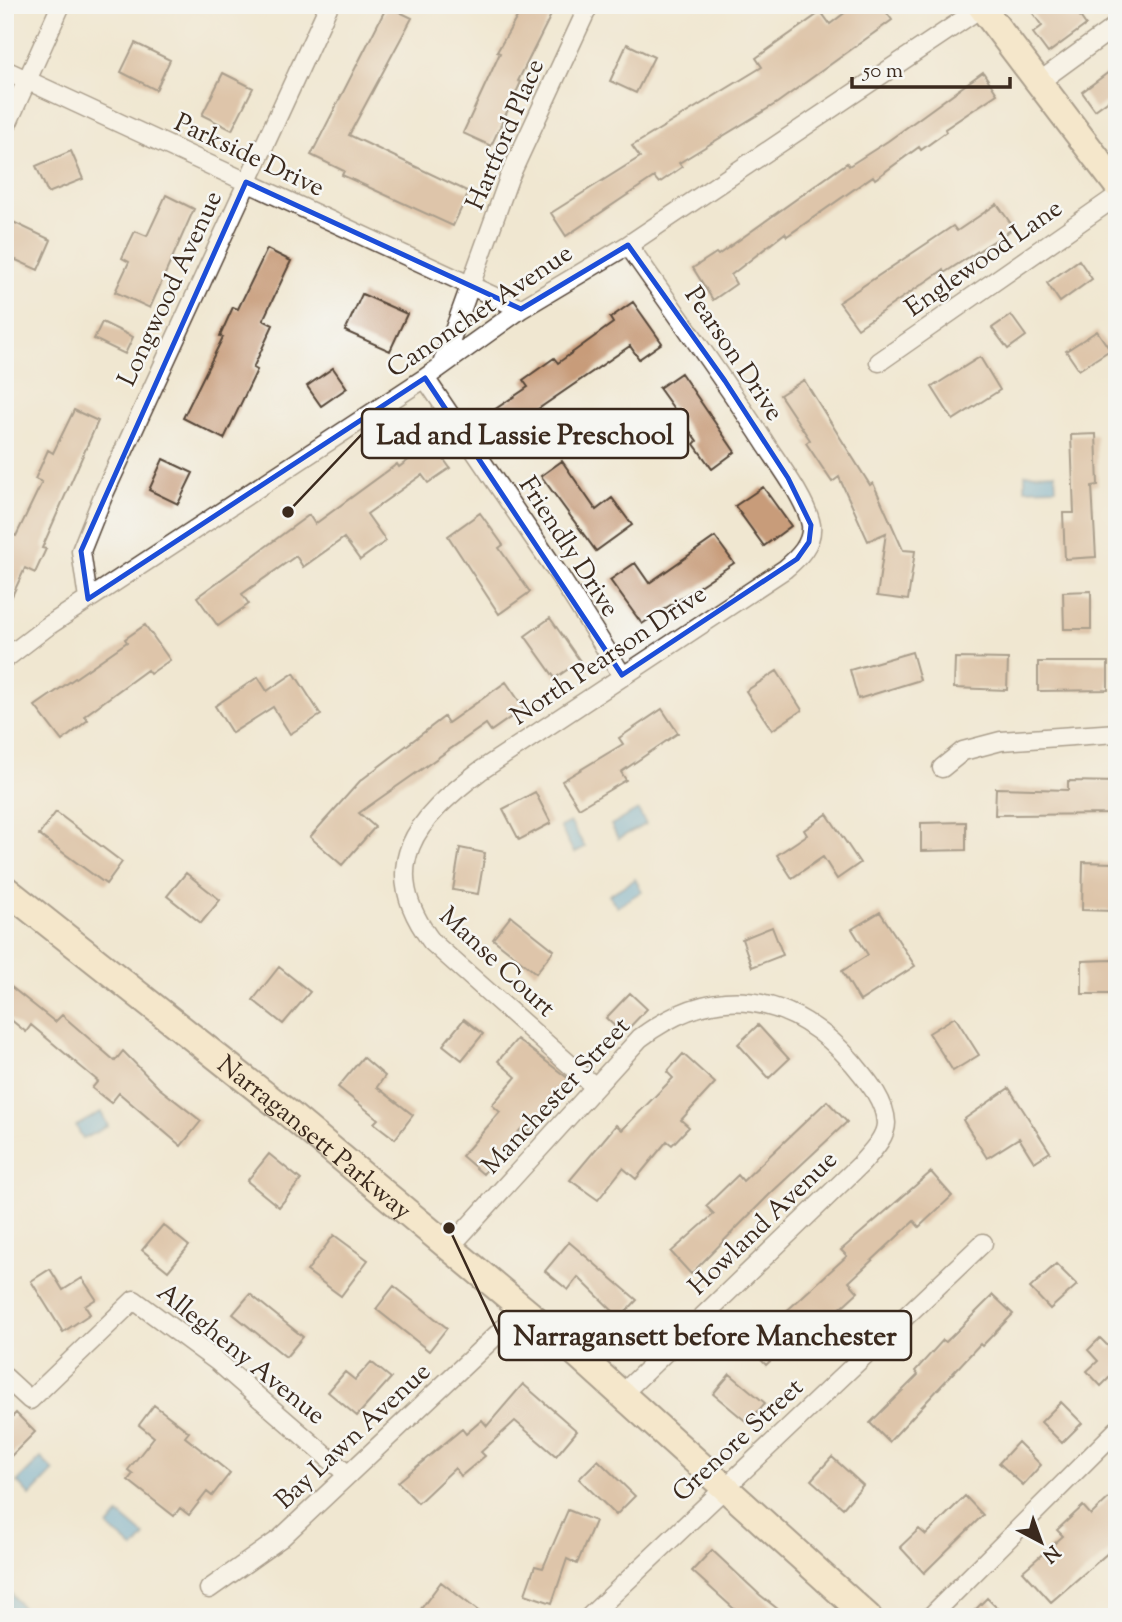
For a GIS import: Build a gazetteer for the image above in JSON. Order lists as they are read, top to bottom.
{
  "streets": {
    "street": [
      "Hartford Place",
      "Parkside Drive",
      "Englewood Lane",
      "Longwood Avenue",
      "Canonchet Avenue",
      "Pearson Drive",
      "Friendly Drive",
      "North Pearson Drive",
      "Manse Court",
      "Manchester Street",
      "Narragansett Parkway",
      "Howland Avenue",
      "Allegheny Avenue",
      "Bay Lawn Avenue",
      "Grenore Street"
    ]
  },
  "crossings": [
    ["Hartford Place", "Parkside Drive"],
    ["Hartford Place", "Canonchet Avenue"],
    ["Parkside Drive", "Longwood Avenue"],
    ["Longwood Avenue", "Canonchet Avenue"],
    ["Canonchet Avenue", "Pearson Drive"],
    ["Canonchet Avenue", "Friendly Drive"],
    ["Pearson Drive", "North Pearson Drive"],
    ["Friendly Drive", "North Pearson Drive"],
    ["North Pearson Drive", "Manse Court"],
    ["Manse Court", "Manchester Street"],
    ["Manchester Street", "Narragansett Parkway"],
    ["Manchester Street", "Howland Avenue"],
    ["Narragansett Parkway", "Howland Avenue"],
    ["Narragansett Parkway", "Bay Lawn Avenue"],
    ["Narragansett Parkway", "Grenore Street"],
    ["Allegheny Avenue", "Bay Lawn Avenue"]
  ],
  "places": ["Lad and Lassie Preschool", "Narragansett before Manchester"],
  "scale_bar": "50 m",
  "north": "bottom right"
}
